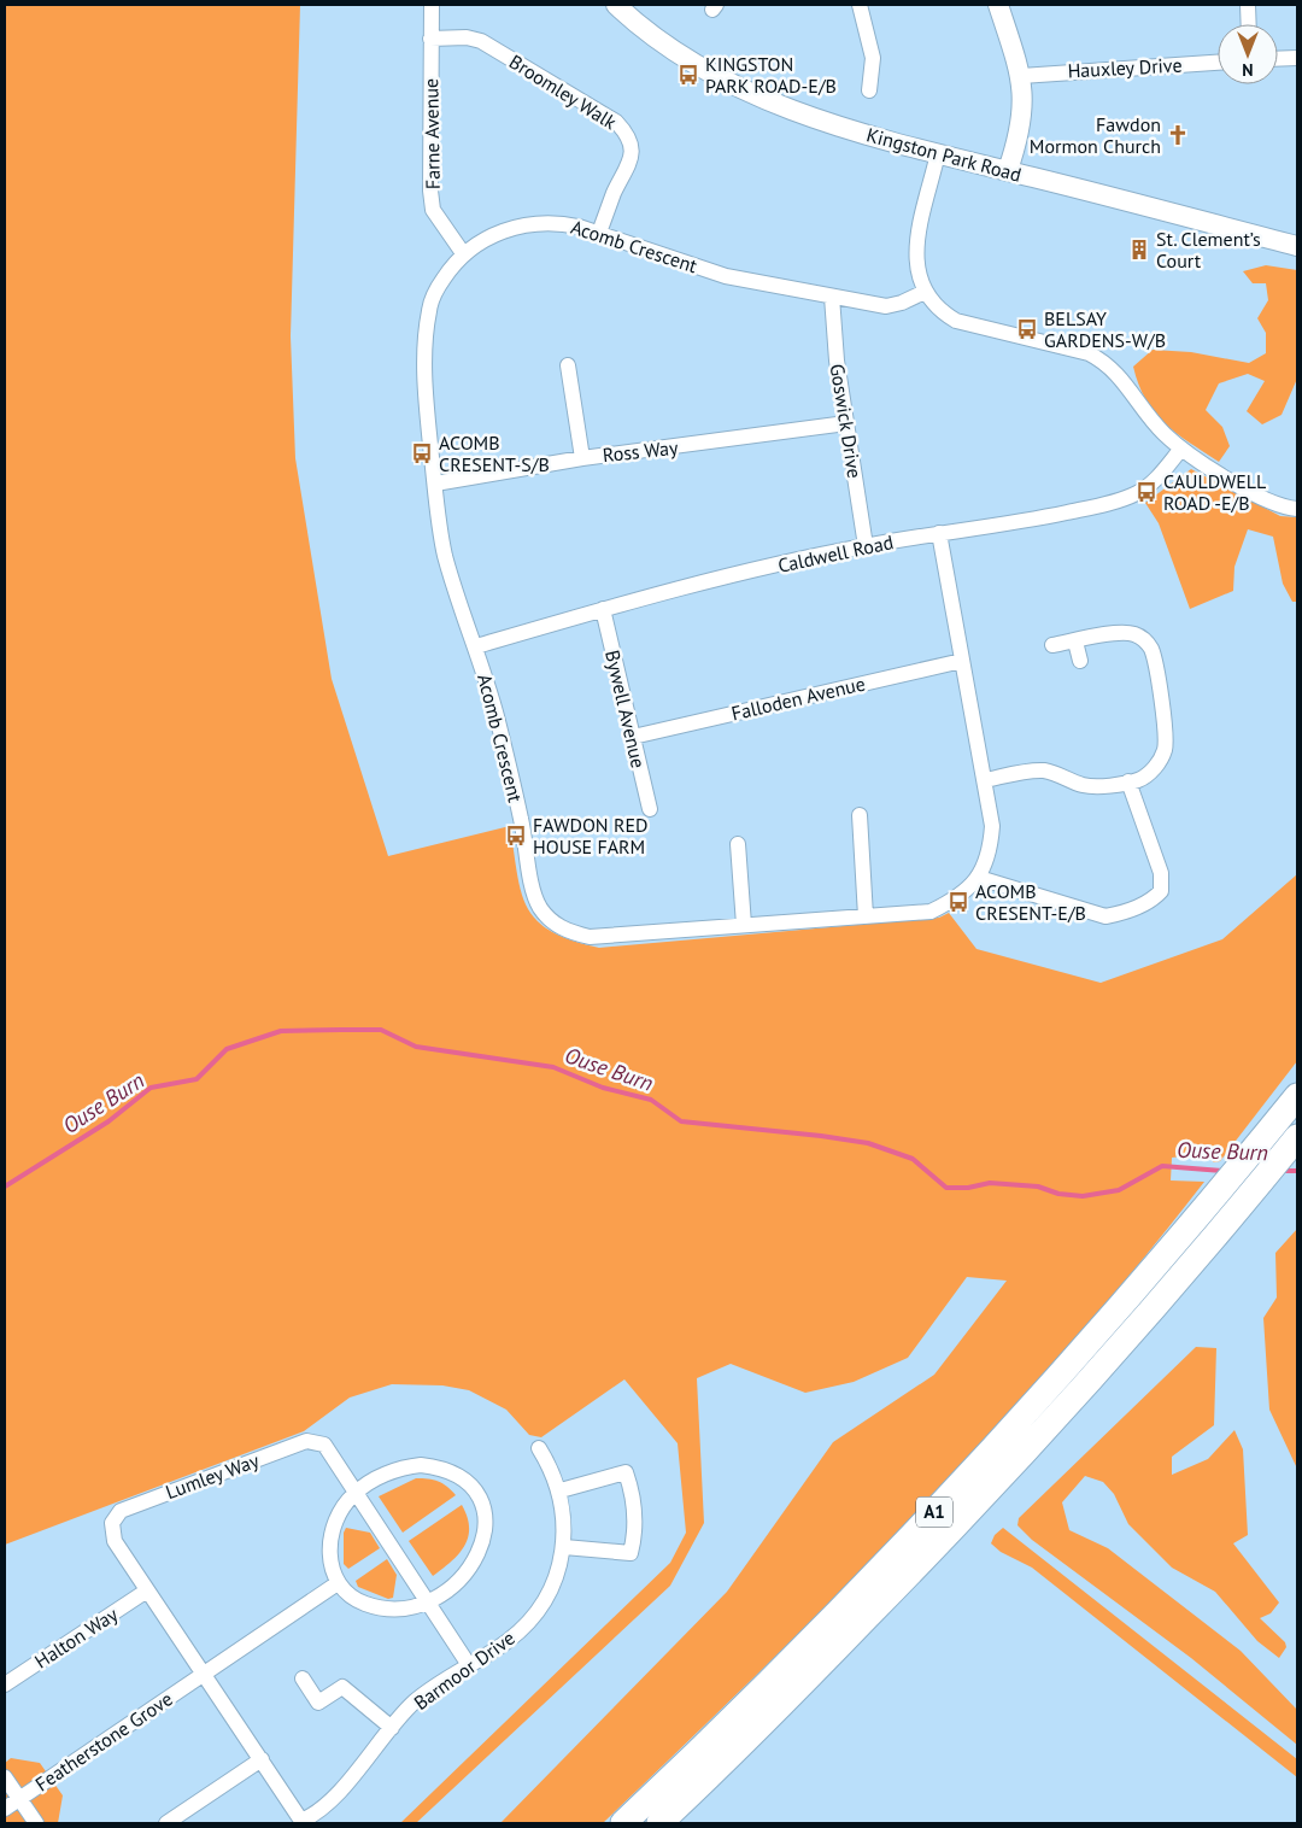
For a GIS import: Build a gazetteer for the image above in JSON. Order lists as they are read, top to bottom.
{
  "streets": {
    "highway": ["A1"],
    "street": [
      "Hauxley Drive",
      "Broomley Walk",
      "Farne Avenue",
      "Kingston Park Road",
      "Acomb Crescent",
      "Goswick Drive",
      "Ross Way",
      "Caldwell Road",
      "Falloden Avenue",
      "Bywell Avenue",
      "Lumley Way",
      "Halton Way",
      "Barmoor Drive",
      "Featherstone Grove"
    ]
  },
  "crossings": [
    ["Broomley Walk", "Farne Avenue"],
    ["Broomley Walk", "Acomb Crescent"],
    ["Farne Avenue", "Acomb Crescent"],
    ["Acomb Crescent", "Goswick Drive"],
    ["Acomb Crescent", "Ross Way"],
    ["Acomb Crescent", "Caldwell Road"],
    ["Acomb Crescent", "Falloden Avenue"],
    ["Goswick Drive", "Ross Way"],
    ["Goswick Drive", "Caldwell Road"],
    ["Caldwell Road", "Bywell Avenue"],
    ["Falloden Avenue", "Bywell Avenue"],
    ["Lumley Way", "Halton Way"],
    ["Barmoor Drive", "Featherstone Grove"]
  ],
  "water": ["Ouse Burn"],
  "places": {
    "bus stop": [
      "KINGSTON PARK ROAD-E/B",
      "BELSAY GARDENS-W/B",
      "ACOMB CRESENT-S/B",
      "CAULDWELL ROAD -E/B",
      "FAWDON RED HOUSE FARM",
      "ACOMB CRESENT-E/B"
    ],
    "church": ["Fawdon Mormon Church"],
    "building": ["St. Clement’s Court"]
  },
  "north": "bottom"
}
